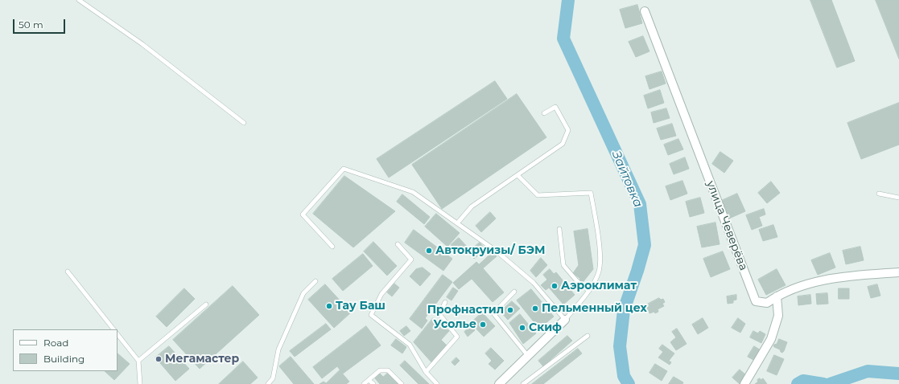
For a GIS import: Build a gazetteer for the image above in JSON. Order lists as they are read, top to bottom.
{
  "streets": {
    "street": ["улица Чеверёва"]
  },
  "water": ["Зайтовка"],
  "places": [
    "Автокруизы/ БЭМ",
    "Аэроклимат",
    "Тау Баш",
    "Пельменный цех",
    "Профнастил",
    "Усолье",
    "Скиф",
    "Мегамастер"
  ],
  "legend": ["Road", "Building"],
  "scale_bar": "50 m"
}
